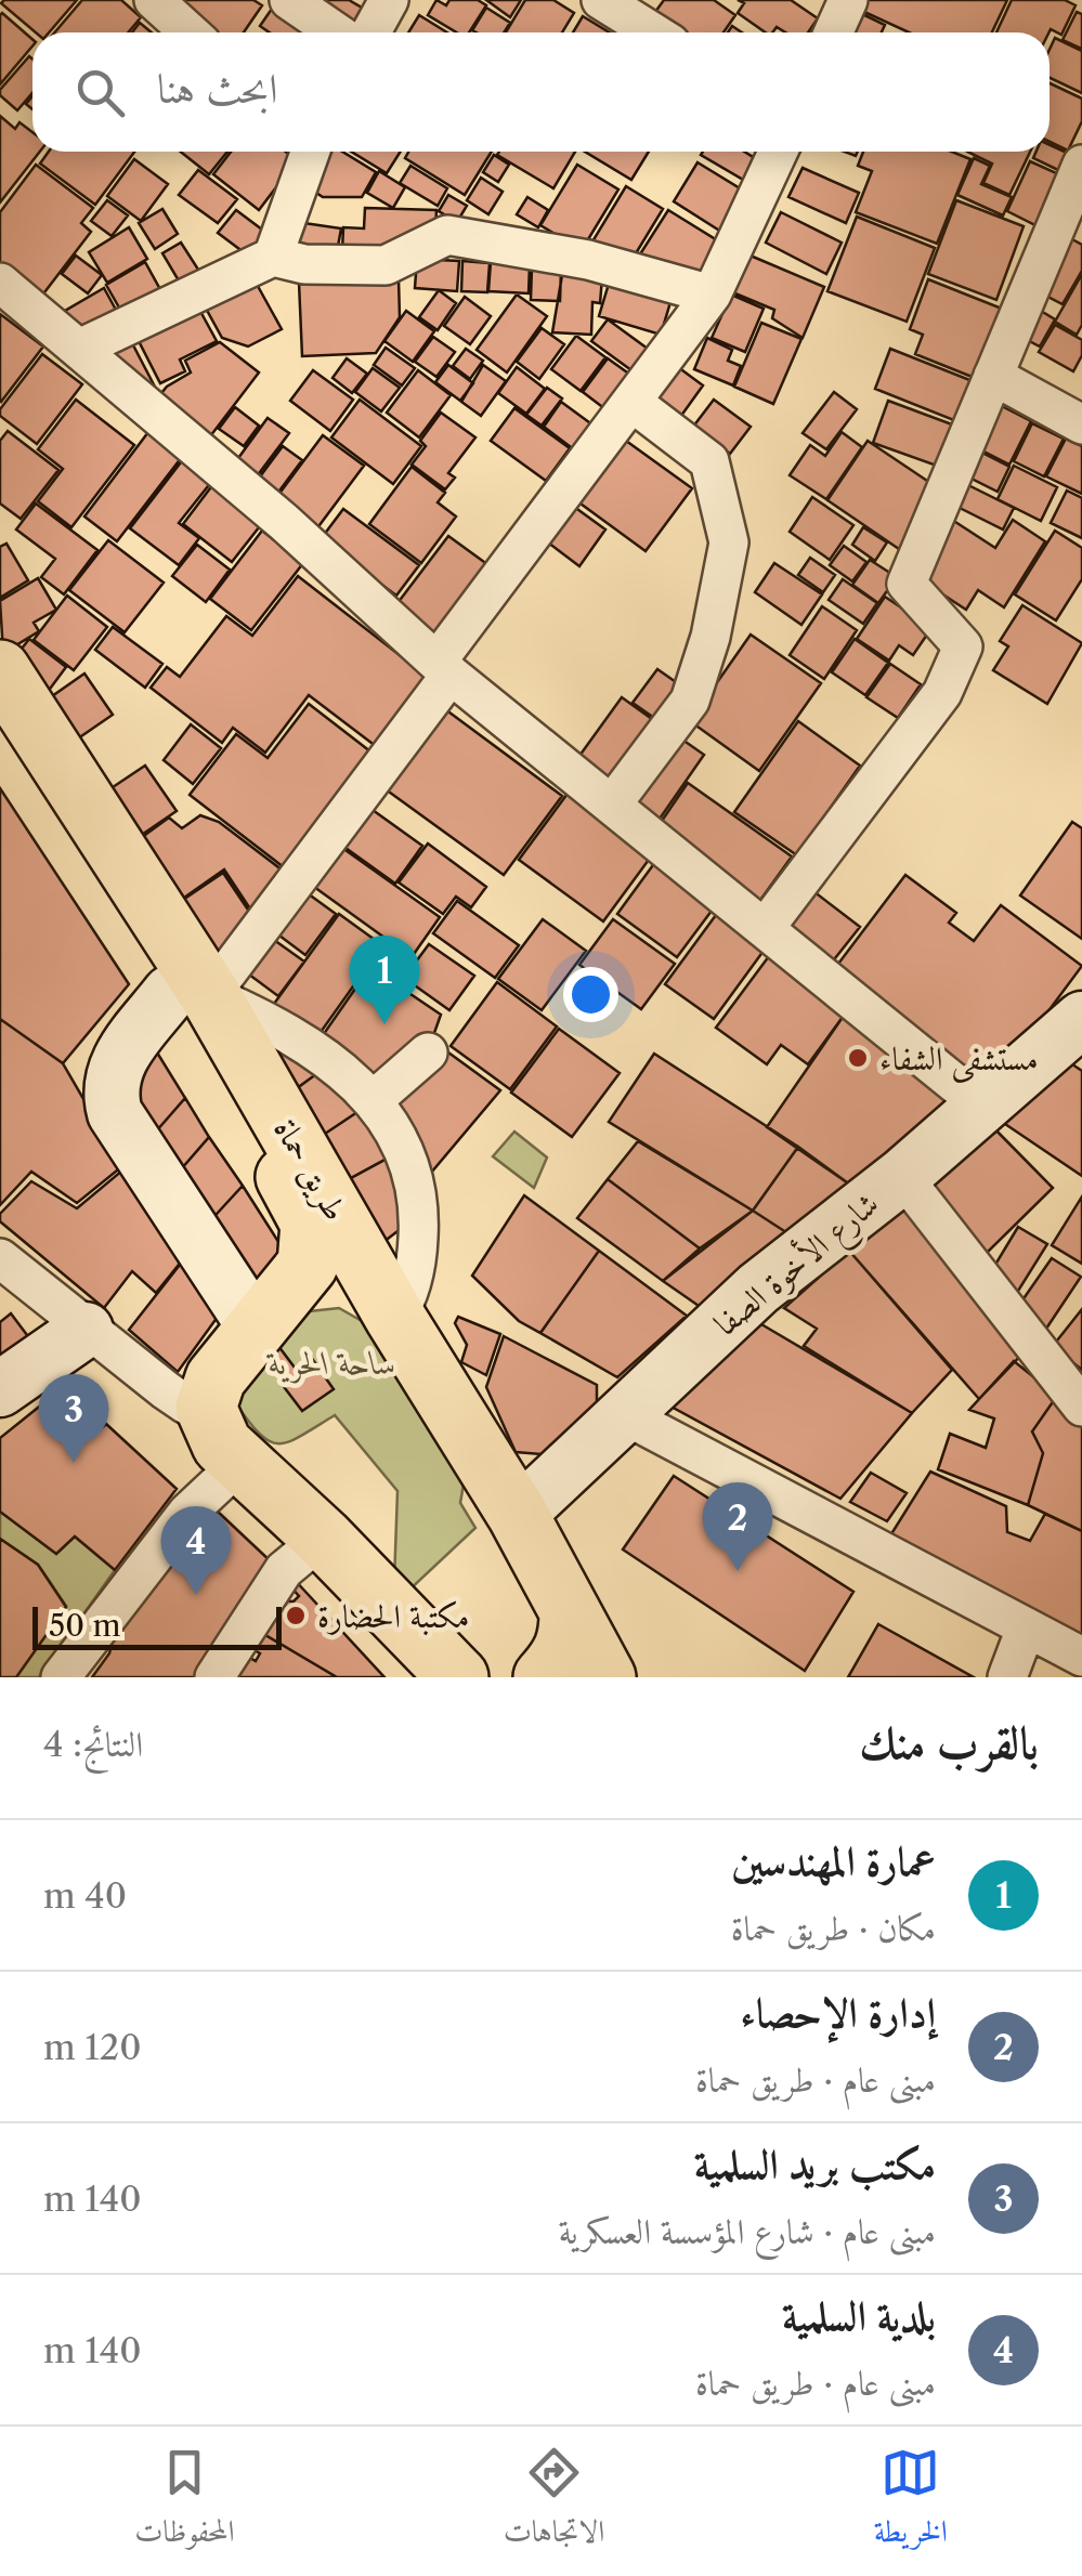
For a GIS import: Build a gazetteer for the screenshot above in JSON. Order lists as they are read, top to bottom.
{
  "streets": {
    "main road": ["طريق حماة", "شارع الأخوة الصفا"]
  },
  "crossings": [
    ["طريق حماة", "شارع الأخوة الصفا"]
  ],
  "parks": ["ساحة الحرية"],
  "places": ["مستشفى الشفاء", "مكتبة الحضارة"],
  "scale_bar": "50 m",
  "page": {
    "search": "ابحث هنا",
    "pins": [
      "1",
      "3",
      "2",
      "4"
    ],
    "scale": "50 m",
    "heading": ["بالقرب منك", "النتائج: 4"],
    "list": [
      {
        "mark": "1",
        "name": "عمارة المهندسين",
        "note": "مكان · طريق حماة",
        "value": "40 m"
      },
      {
        "mark": "2",
        "name": "إدارة الإحصاء",
        "note": "مبنى عام · طريق حماة",
        "value": "120 m"
      },
      {
        "mark": "3",
        "name": "مكتب بريد السلمية",
        "note": "مبنى عام · شارع المؤسسة العسكرية",
        "value": "140 m"
      },
      {
        "mark": "4",
        "name": "بلدية السلمية",
        "note": "مبنى عام · طريق حماة",
        "value": "140 m"
      }
    ],
    "nav": ["الخريطة", "الاتجاهات", "المحفوظات"]
  }
}
